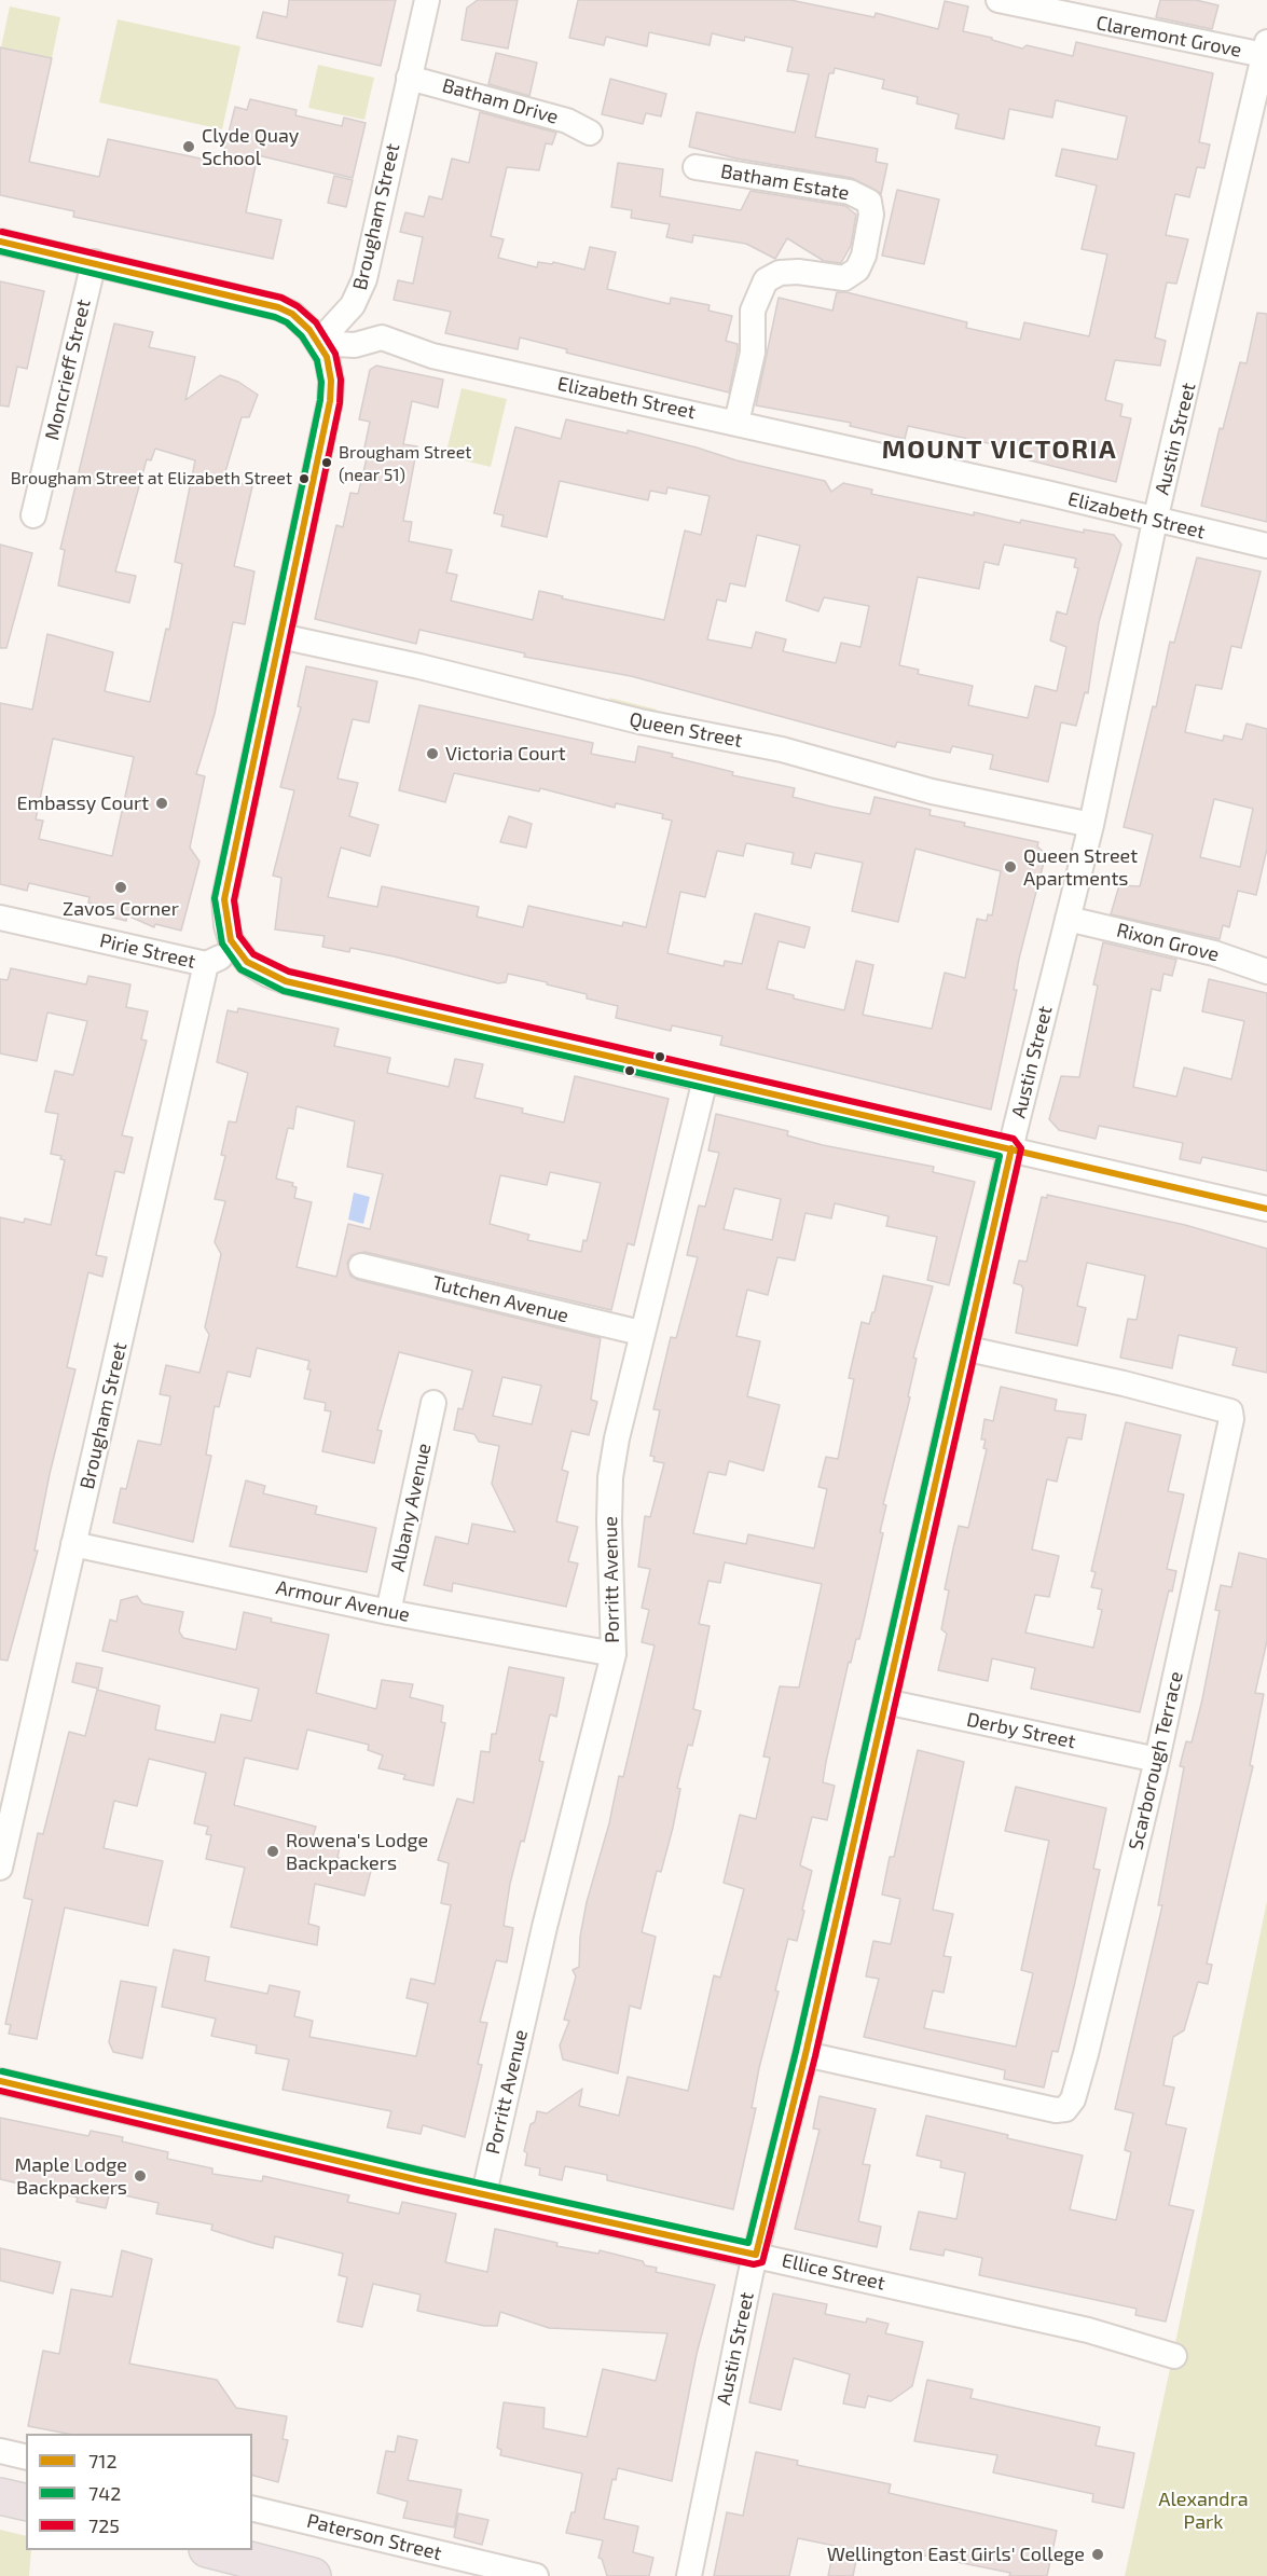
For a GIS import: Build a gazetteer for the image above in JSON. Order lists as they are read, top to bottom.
{
  "streets": {
    "street": [
      "Claremont Grove",
      "Batham Drive",
      "Batham Estate",
      "Brougham Street",
      "Moncrieff Street",
      "Elizabeth Street",
      "Austin Street",
      "Queen Street",
      "Rixon Grove",
      "Pirie Street",
      "Tutchen Avenue",
      "Albany Avenue",
      "Porritt Avenue",
      "Armour Avenue",
      "Derby Street",
      "Scarborough Terrace",
      "Ellice Street",
      "Paterson Street"
    ]
  },
  "crossings": [
    ["Claremont Grove", "Austin Street"],
    ["Batham Drive", "Brougham Street"],
    ["Batham Estate", "Elizabeth Street"],
    ["Brougham Street", "Elizabeth Street"],
    ["Brougham Street", "Pirie Street"],
    ["Brougham Street", "Armour Avenue"],
    ["Elizabeth Street", "Austin Street"],
    ["Austin Street", "Queen Street"],
    ["Austin Street", "Rixon Grove"],
    ["Austin Street", "Derby Street"],
    ["Austin Street", "Scarborough Terrace"],
    ["Austin Street", "Ellice Street"],
    ["Tutchen Avenue", "Porritt Avenue"],
    ["Albany Avenue", "Armour Avenue"],
    ["Porritt Avenue", "Armour Avenue"],
    ["Porritt Avenue", "Ellice Street"],
    ["Derby Street", "Scarborough Terrace"]
  ],
  "districts": ["MOUNT VICTORIA"],
  "parks": ["Alexandra Park"],
  "places": [
    "Clyde Quay School",
    "Brougham Street (near 51)",
    "Brougham Street at Elizabeth Street",
    "Victoria Court",
    "Embassy Court",
    "Queen Street Apartments",
    "Zavos Corner",
    "Rowena's Lodge Backpackers",
    "Maple Lodge Backpackers",
    "Wellington East Girls' College"
  ],
  "lines": ["transit line 725", "transit line 712", "transit line 742"],
  "legend": ["712", "742", "725"]
}
